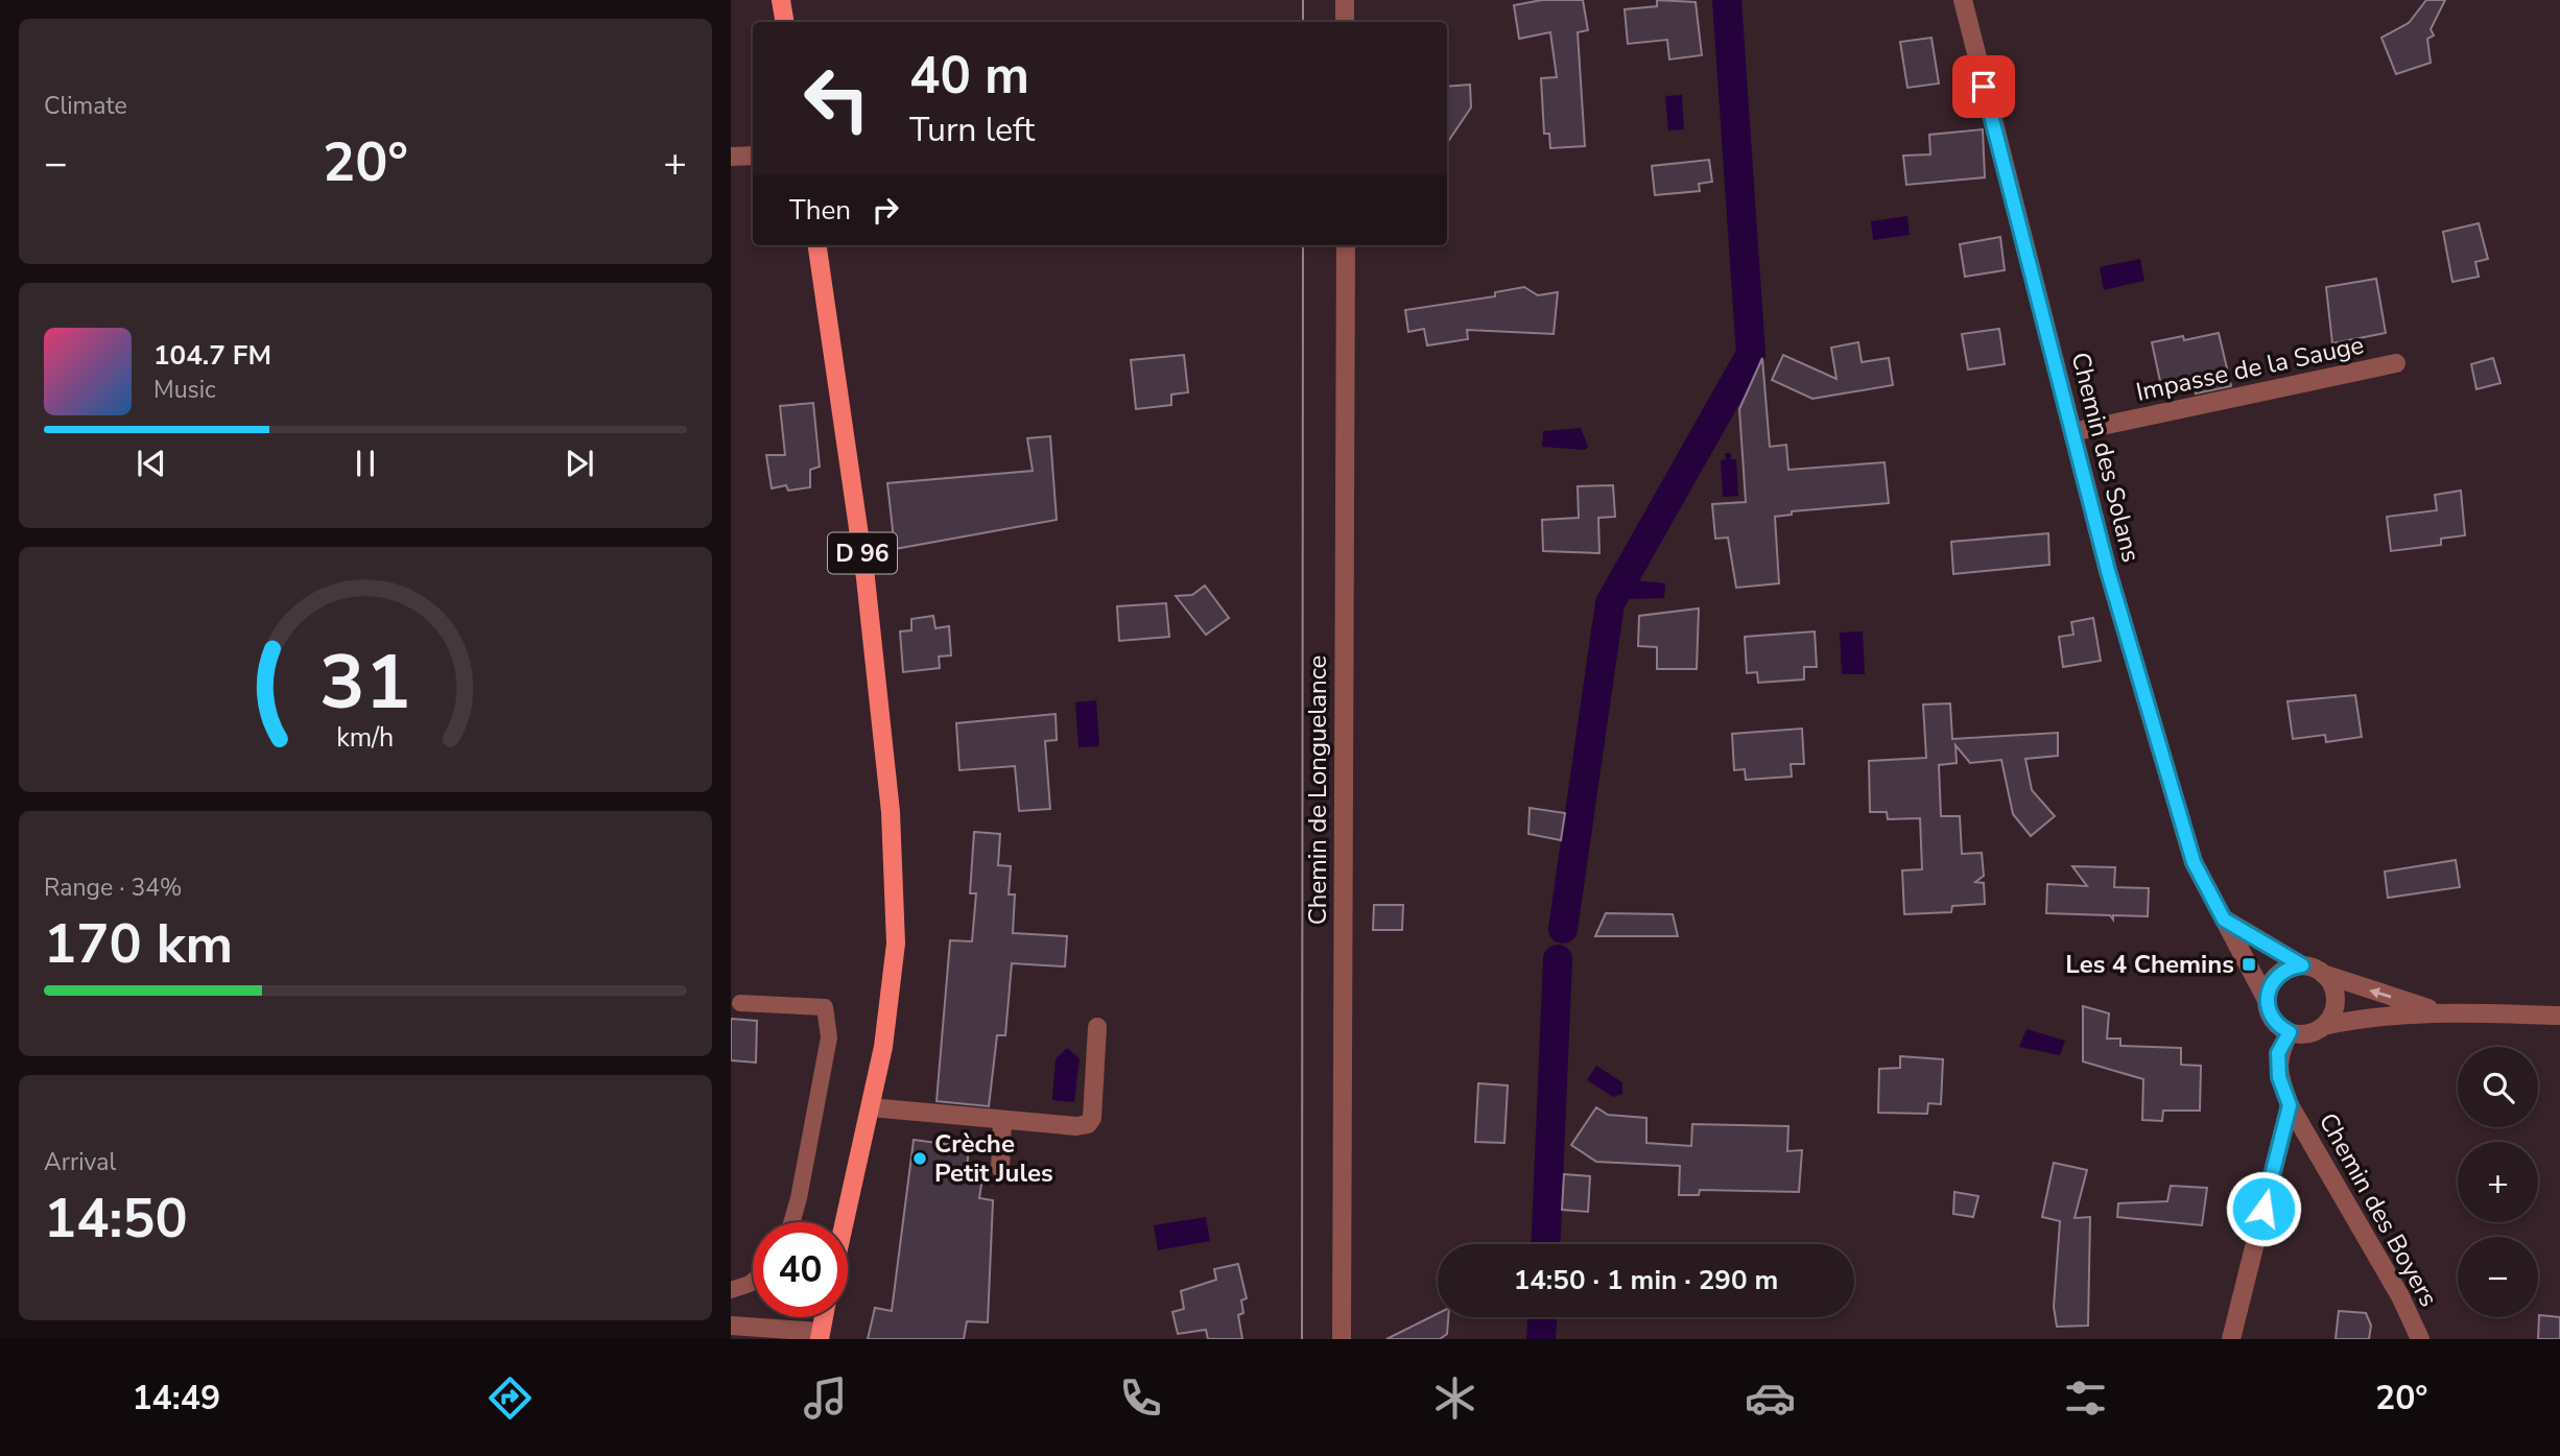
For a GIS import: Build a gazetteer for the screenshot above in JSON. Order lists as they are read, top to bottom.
{
  "streets": {
    "main road": ["D 96"],
    "street": [
      "Impasse de la Sauge",
      "Chemin des Solans",
      "Chemin de Longuelance",
      "Chemin des Boyers"
    ]
  },
  "crossings": [
    ["Impasse de la Sauge", "Chemin des Solans"],
    ["Chemin des Solans", "Chemin des Boyers"]
  ],
  "places": {
    "transit": ["Les 4 Chemins"],
    "other": ["Crèche Petit Jules"]
  },
  "page": {
    "tile": [
      "Climate",
      ["Range · 34%", "170 km"],
      ["Arrival", "14:50"]
    ],
    "turn": ["40 m", "Turn left"],
    "heat": ["−", "20°", "+"],
    "then": "Then",
    "song": ["104.7 FM", "Music"],
    "map_buttons": ["+", "−"],
    "limit": "40",
    "trip": "14:50 · 1 min · 290 m",
    "tabs": ["14:49", "20°"],
    "gauge": ["31", "km/h"]
  }
}
